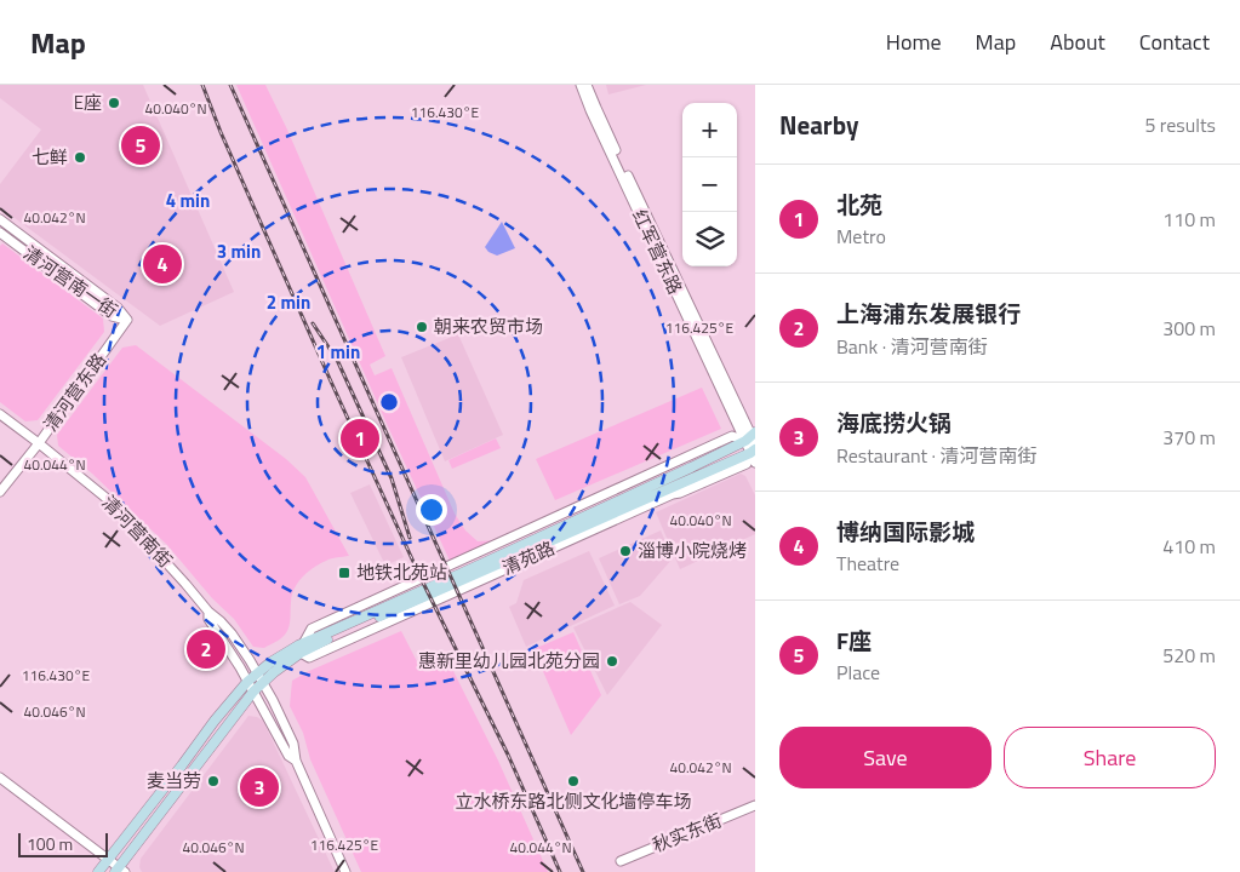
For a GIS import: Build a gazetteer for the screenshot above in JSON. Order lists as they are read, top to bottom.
{
  "streets": {
    "main road": ["清苑路"],
    "street": [
      "红军营东路",
      "清河营南一街",
      "清河营东路",
      "清河营南街",
      "秋实东街"
    ]
  },
  "crossings": [
    ["红军营东路", "清苑路"],
    ["清河营南一街", "清河营东路"],
    ["清河营东路", "清河营南街"],
    ["清河营南街", "清苑路"]
  ],
  "places": {
    "other": [
      "E座",
      "七鲜",
      "朝来农贸市场",
      "淄博小院烧烤",
      "惠新里幼儿园北苑分园",
      "麦当劳",
      "立水桥东路北侧文化墙停车场"
    ],
    "transit": ["地铁北苑站"]
  },
  "scale_bar": "100 m",
  "page": {
    "header": "Map",
    "nav": [
      "Home",
      "Map",
      "About",
      "Contact"
    ],
    "heading": ["Nearby", "5 results"],
    "map_buttons": ["+", "−"],
    "pins": [
      "5",
      "4",
      "1",
      "2",
      "3"
    ],
    "list": [
      {
        "mark": "1",
        "name": "北苑",
        "note": "Metro",
        "value": "110 m"
      },
      {
        "mark": "2",
        "name": "上海浦东发展银行",
        "note": "Bank · 清河营南街",
        "value": "300 m"
      },
      {
        "mark": "3",
        "name": "海底捞火锅",
        "note": "Restaurant · 清河营南街",
        "value": "370 m"
      },
      {
        "mark": "4",
        "name": "博纳国际影城",
        "note": "Theatre",
        "value": "410 m"
      },
      {
        "mark": "5",
        "name": "F座",
        "note": "Place",
        "value": "520 m"
      }
    ],
    "buttons": ["Save", "Share"],
    "scale": "100 m"
  },
  "coordinates": [
    "40.040°N",
    "116.430°E",
    "40.042°N",
    "116.425°E",
    "40.044°N",
    "40.046°N"
  ],
  "rings": [
    "4 min",
    "3 min",
    "2 min",
    "1 min"
  ]
}
